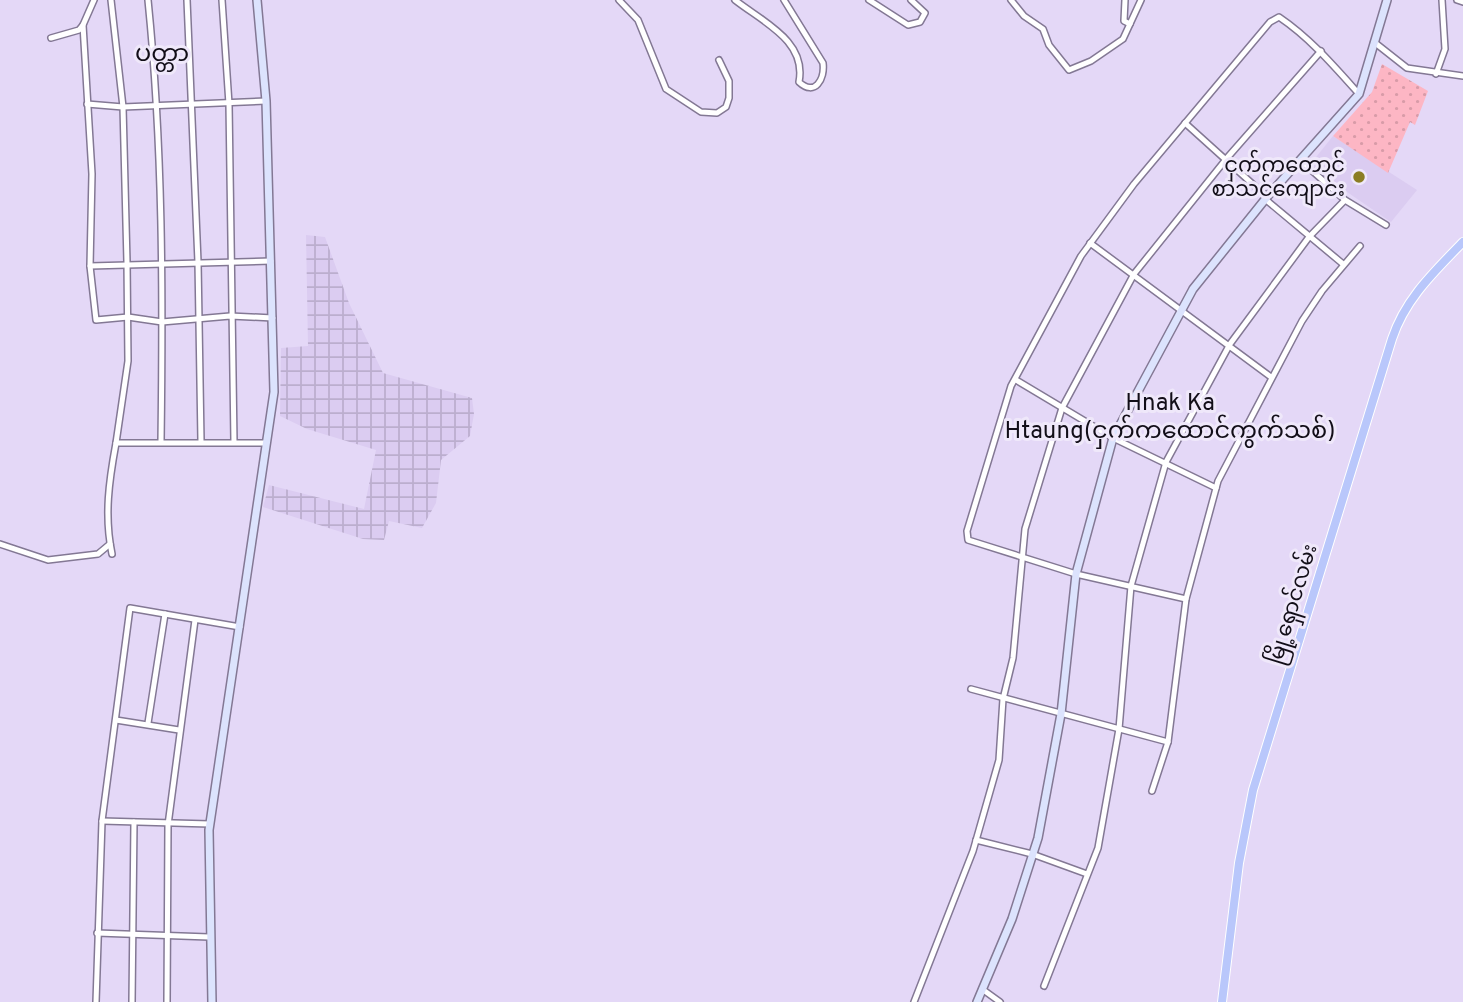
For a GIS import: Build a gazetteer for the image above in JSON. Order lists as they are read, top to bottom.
{
  "streets": {
    "main road": ["မြို့ရှောင်လမ်း"]
  },
  "districts": ["ပတ္တာ", "Hnak Ka Htaung(ငှက်ကထောင်ကွက်သစ်)"],
  "places": ["ငှက်ကတောင် စာသင်ကျောင်း"]
}
